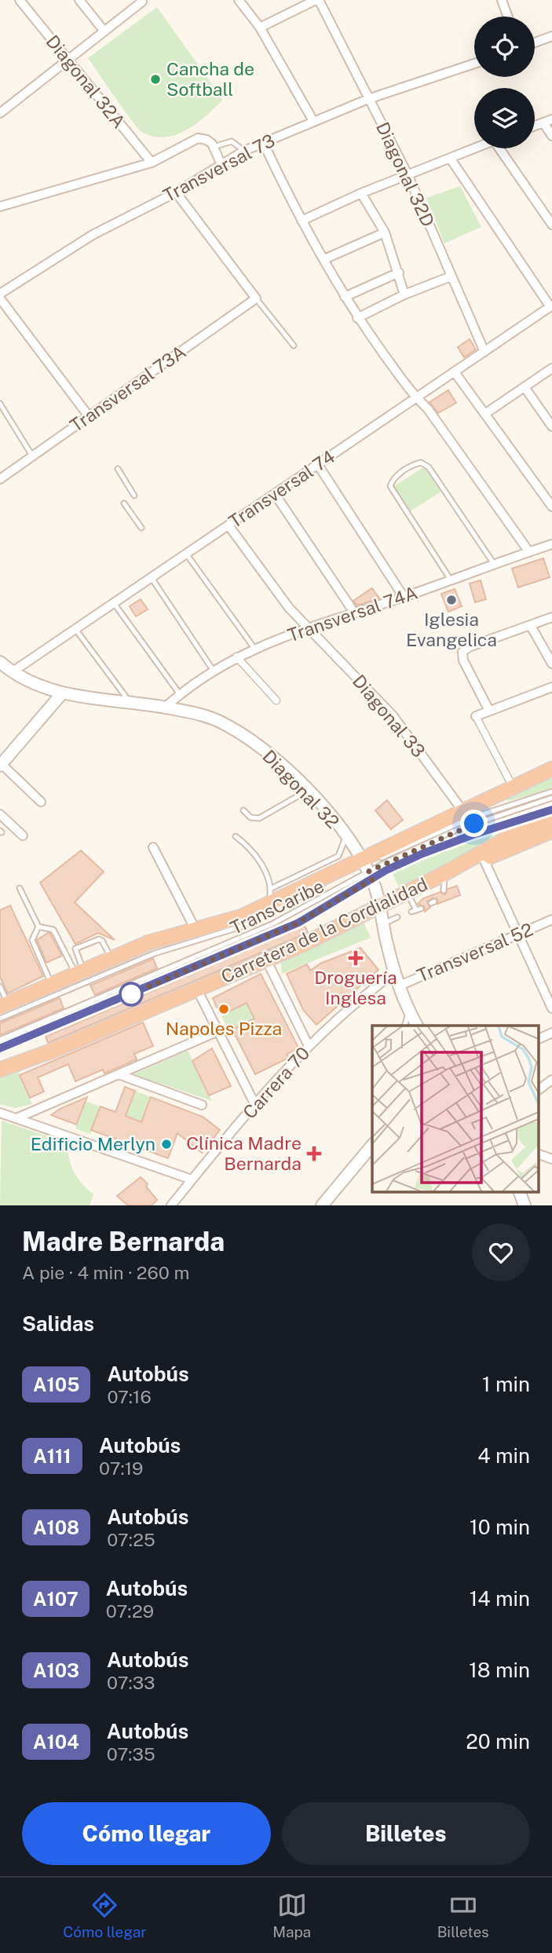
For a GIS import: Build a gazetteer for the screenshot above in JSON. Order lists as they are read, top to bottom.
{
  "streets": {
    "highway": ["Carretera de la Cordialidad"],
    "street": [
      "Diagonal 32A",
      "Transversal 73",
      "Diagonal 32D",
      "Transversal 73A",
      "Transversal 74",
      "Transversal 74A",
      "Diagonal 33",
      "Diagonal 32",
      "Transversal 52",
      "Carrera 70"
    ],
    "lane": ["TransCaribe"]
  },
  "crossings": [
    ["Transversal 73", "Diagonal 32D"],
    ["Diagonal 32D", "Transversal 74"],
    ["Transversal 74", "Diagonal 33"],
    ["Transversal 74", "Diagonal 32"],
    ["Transversal 74A", "Diagonal 33"],
    ["Transversal 74A", "Diagonal 32"],
    ["Diagonal 32", "TransCaribe"],
    ["Diagonal 32", "Carretera de la Cordialidad"],
    ["Diagonal 32", "Transversal 52"],
    ["Diagonal 32", "Carrera 70"]
  ],
  "places": {
    "other": [
      "Cancha de Softball",
      "Iglesia Evangelica",
      "Napoles Pizza",
      "Edificio Merlyn"
    ],
    "health": ["Droguería Inglesa", "Clínica Madre Bernarda"]
  },
  "lines": ["bus line A105"],
  "page": {
    "heading": [
      ["Madre Bernarda", "A pie · 4 min · 260 m"],
      "Salidas"
    ],
    "list": [
      {
        "mark": "A105",
        "name": "Autobús",
        "note": "07:16",
        "value": "1 min"
      },
      {
        "mark": "A111",
        "name": "Autobús",
        "note": "07:19",
        "value": "4 min"
      },
      {
        "mark": "A108",
        "name": "Autobús",
        "note": "07:25",
        "value": "10 min"
      },
      {
        "mark": "A107",
        "name": "Autobús",
        "note": "07:29",
        "value": "14 min"
      },
      {
        "mark": "A103",
        "name": "Autobús",
        "note": "07:33",
        "value": "18 min"
      },
      {
        "mark": "A104",
        "name": "Autobús",
        "note": "07:35",
        "value": "20 min"
      }
    ],
    "buttons": ["Cómo llegar", "Billetes"],
    "tabs": ["Cómo llegar", "Mapa", "Billetes"]
  }
}
